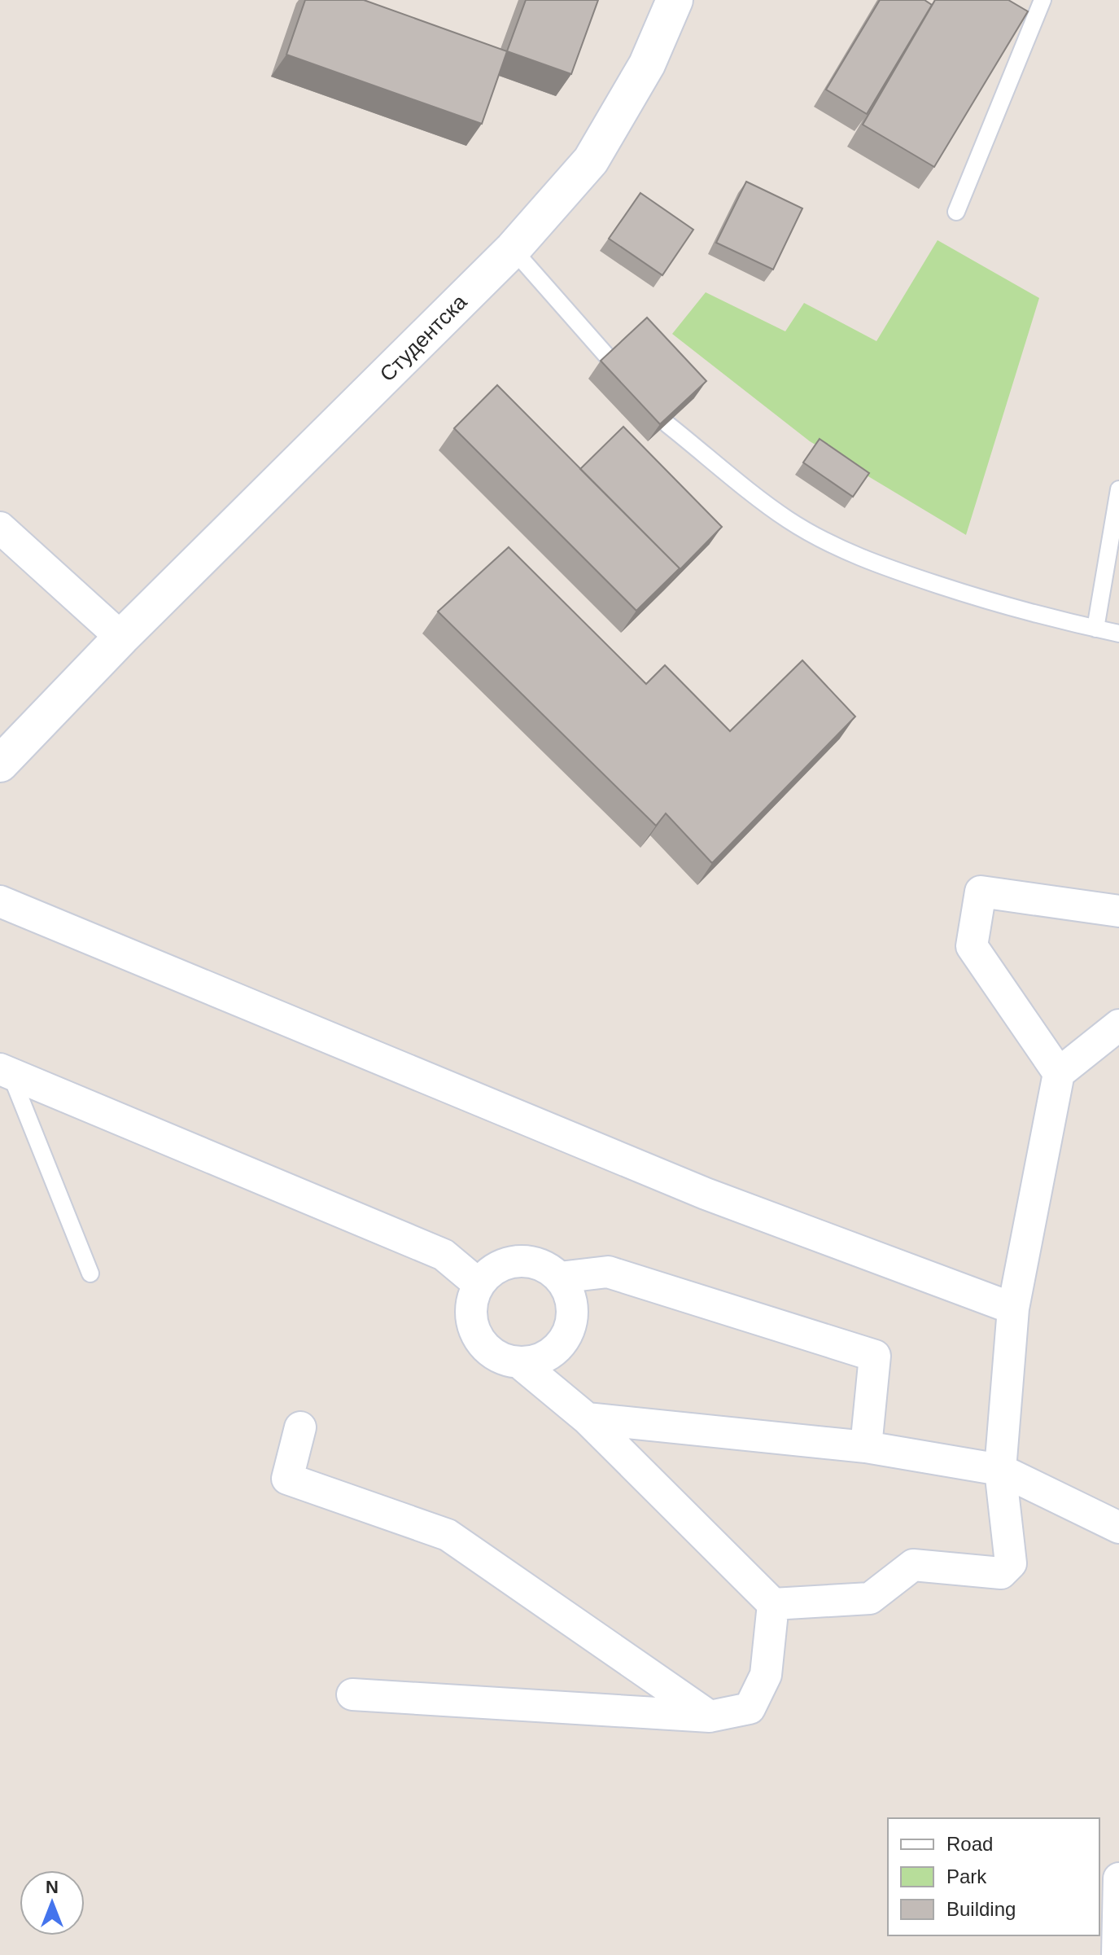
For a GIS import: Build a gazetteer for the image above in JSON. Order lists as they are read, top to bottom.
{
  "streets": {
    "street": ["Студентска"]
  },
  "legend": ["Road", "Park", "Building"],
  "north": "top"
}
